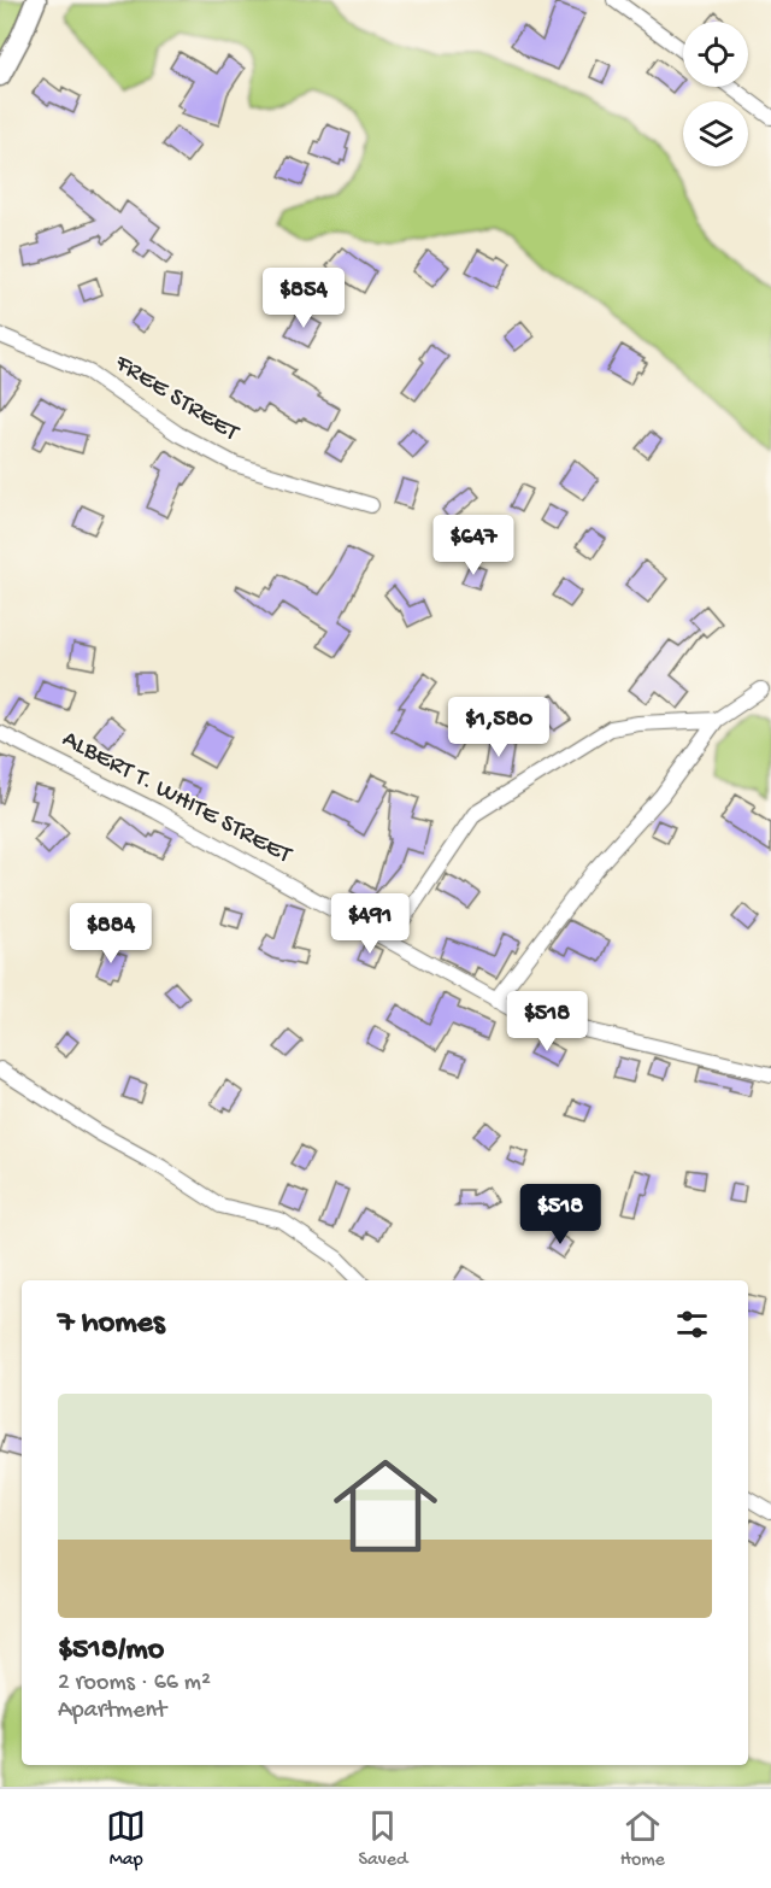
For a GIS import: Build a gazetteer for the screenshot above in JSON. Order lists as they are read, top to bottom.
{
  "streets": {
    "street": ["FREE STREET", "ALBERT T. WHITE STREET"]
  },
  "page": {
    "price": [
      "$854",
      "$647",
      "$1,580",
      "$491",
      "$884",
      "$518",
      "$518"
    ],
    "heading": "7 homes",
    "list": [
      {
        "name": "$518/mo",
        "note": "2 rooms · 66 m² · Apartment"
      }
    ],
    "tabs": ["Map", "Saved", "Home"]
  }
}
